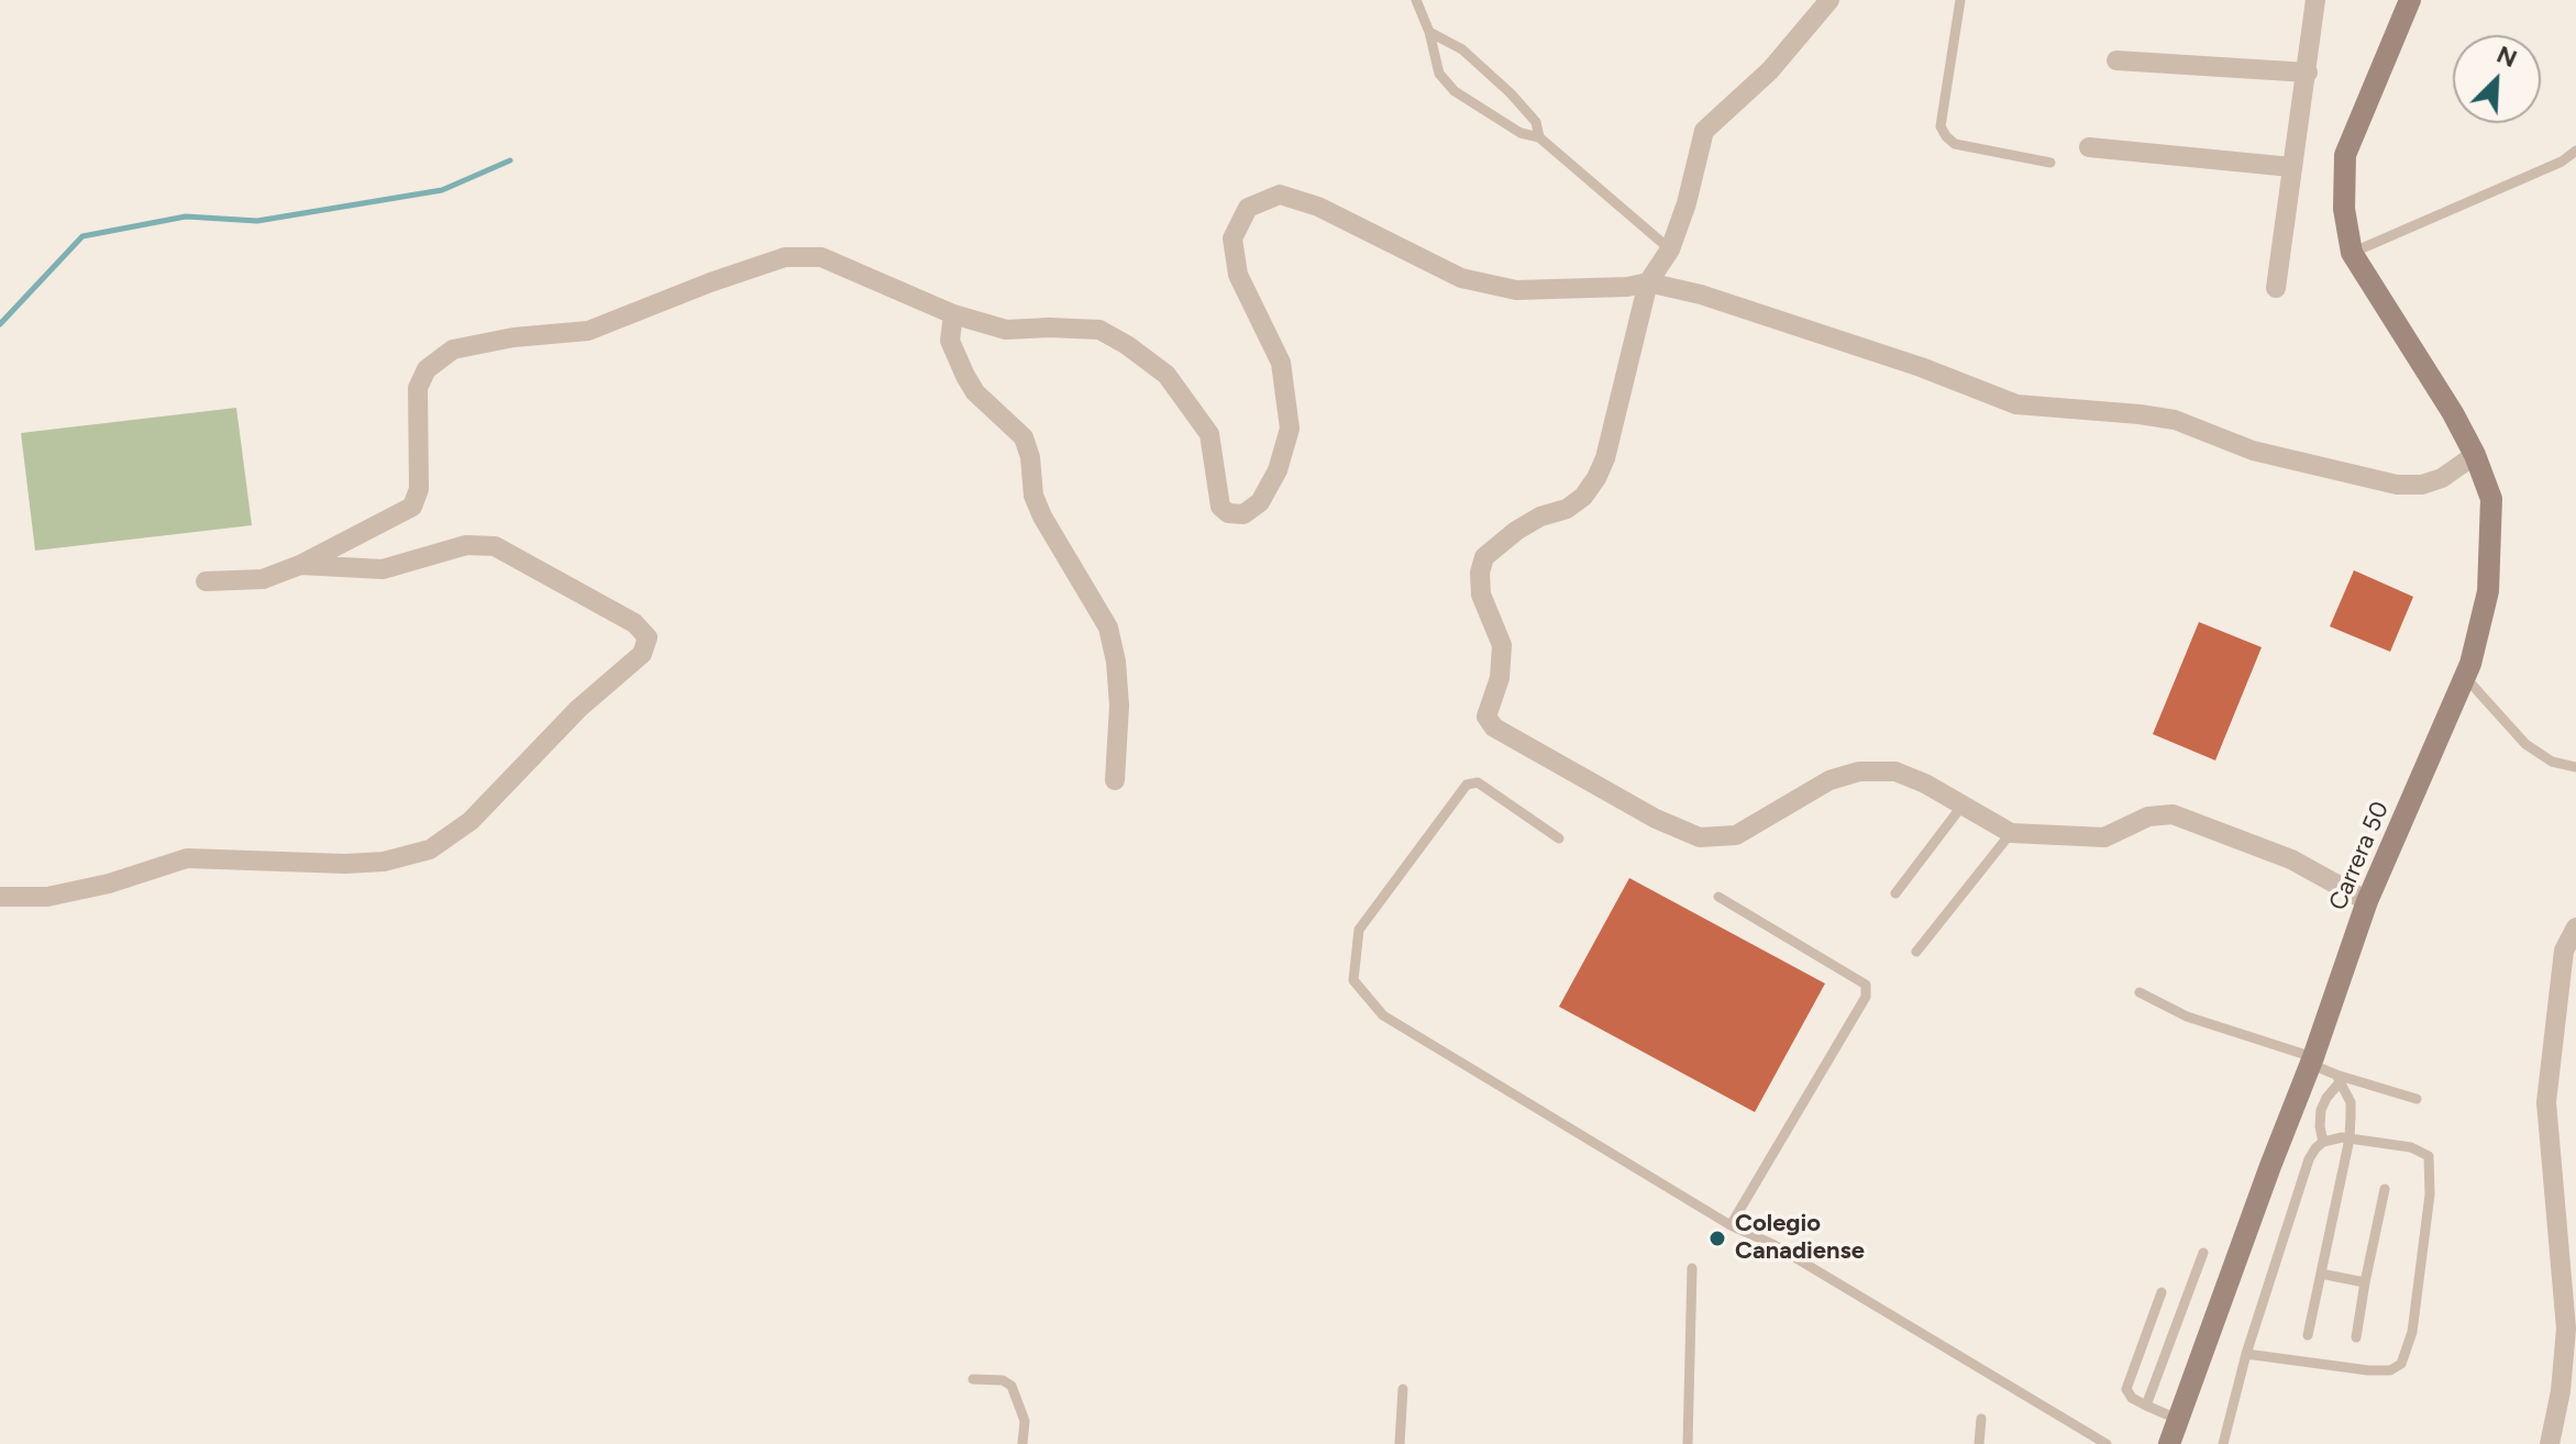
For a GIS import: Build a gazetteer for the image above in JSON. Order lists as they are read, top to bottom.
{
  "streets": {
    "main road": ["Carrera 50"]
  },
  "places": ["Colegio Canadiense"],
  "north": "top right"
}
